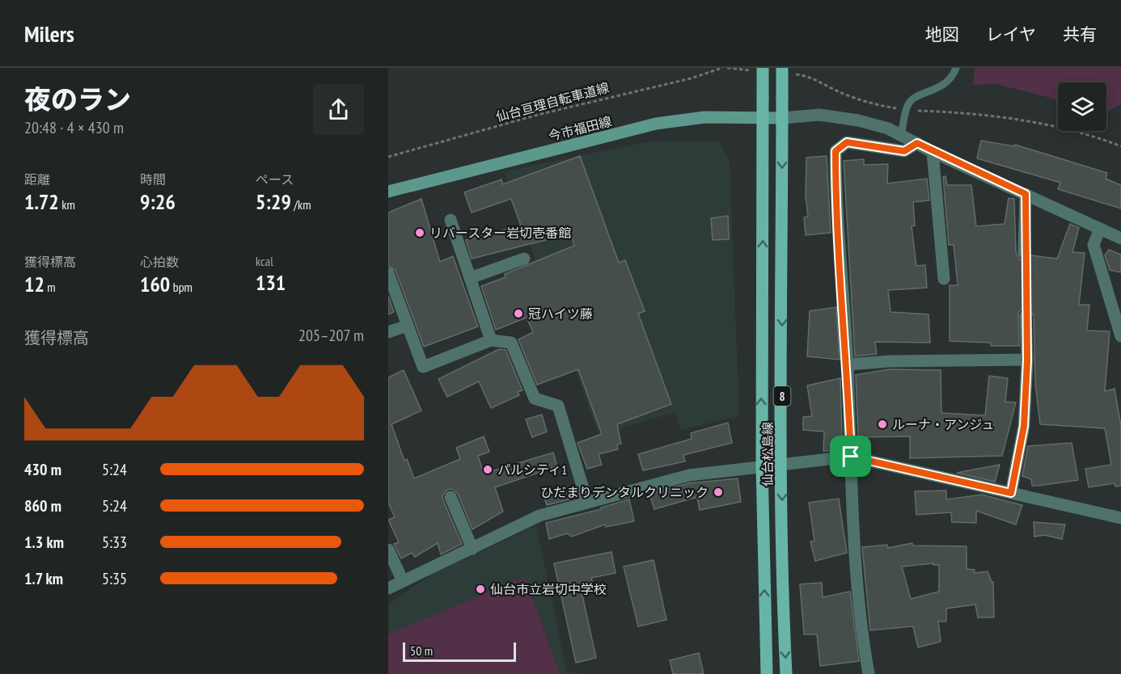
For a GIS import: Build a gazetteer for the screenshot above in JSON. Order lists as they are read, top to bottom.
{
  "streets": {
    "main road": ["今市福田線", "8", "仙台松島線"],
    "path": ["仙台亘理自転車道線"]
  },
  "crossings": [
    ["今市福田線", "8"],
    ["今市福田線", "仙台松島線"],
    ["8", "仙台松島線"]
  ],
  "places": [
    "リバースター岩切壱番館",
    "冠ハイツ藤",
    "ルーナ・アンジュ",
    "パルシティ1",
    "ひだまりデンタルクリニック",
    "仙台市立岩切中学校"
  ],
  "scale_bar": "50 m",
  "page": {
    "header": "Milers",
    "nav": ["地図", "レイヤ", "共有"],
    "heading": ["夜のラン", "20:48 · 4 × 430 m"],
    "stats": [
      ["距離", "1.72 km"],
      ["時間", "9:26"],
      ["ペース", "5:29 /km"],
      ["獲得標高", "12 m"],
      ["心拍数", "160 bpm"],
      ["kcal", "131"]
    ],
    "chart": ["獲得標高", "205–207 m"],
    "list": [
      {
        "name": "430 m",
        "note": "5:24"
      },
      {
        "name": "860 m",
        "note": "5:24"
      },
      {
        "name": "1.3 km",
        "note": "5:33"
      },
      {
        "name": "1.7 km",
        "note": "5:35"
      }
    ],
    "scale": "50 m"
  }
}
